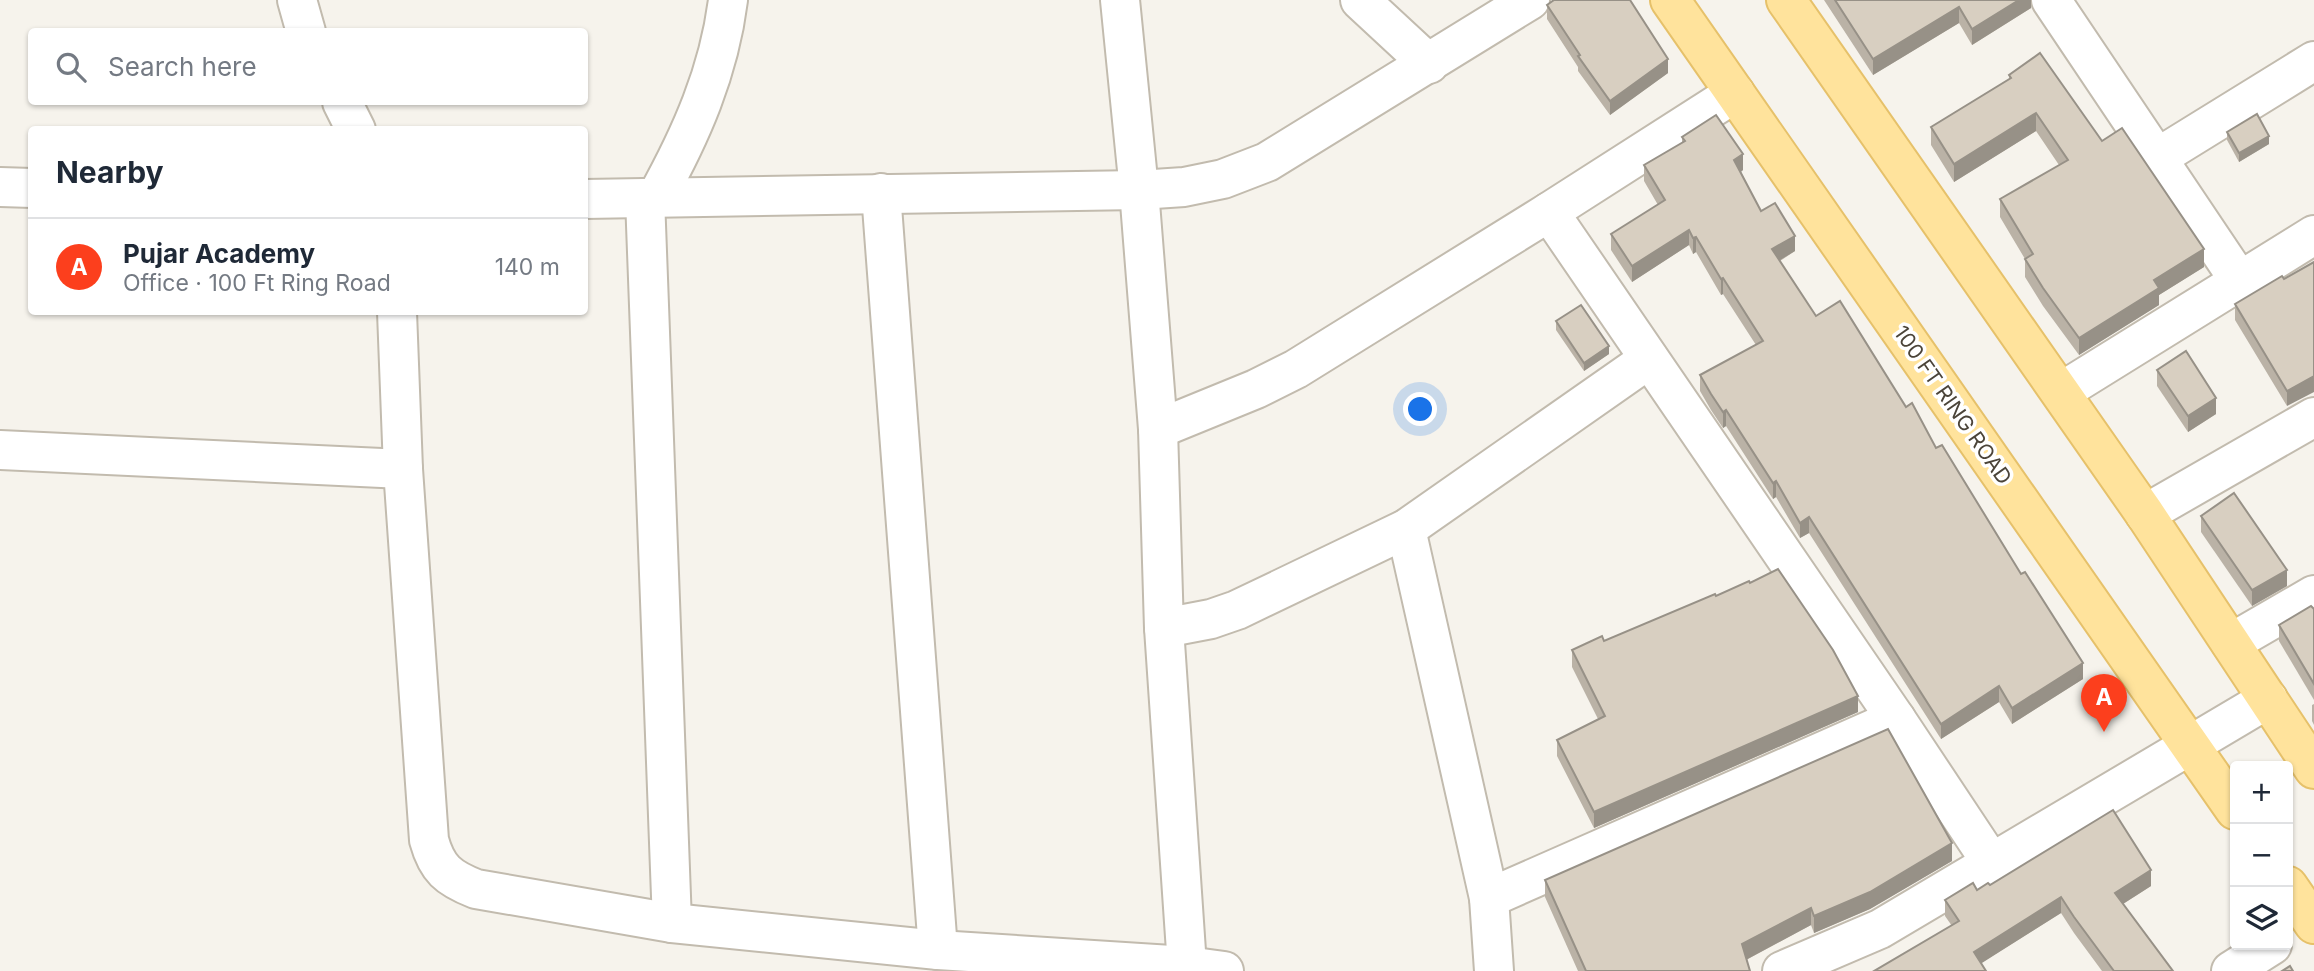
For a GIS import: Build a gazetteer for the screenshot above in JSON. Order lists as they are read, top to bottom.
{
  "streets": {
    "main road": ["100 FT RING ROAD"]
  },
  "page": {
    "search": "Search here",
    "heading": "Nearby",
    "list": [
      {
        "mark": "A",
        "name": "Pujar Academy",
        "note": "Office · 100 Ft Ring Road",
        "value": "140 m"
      }
    ],
    "pins": "A",
    "map_buttons": ["+", "−"]
  }
}
